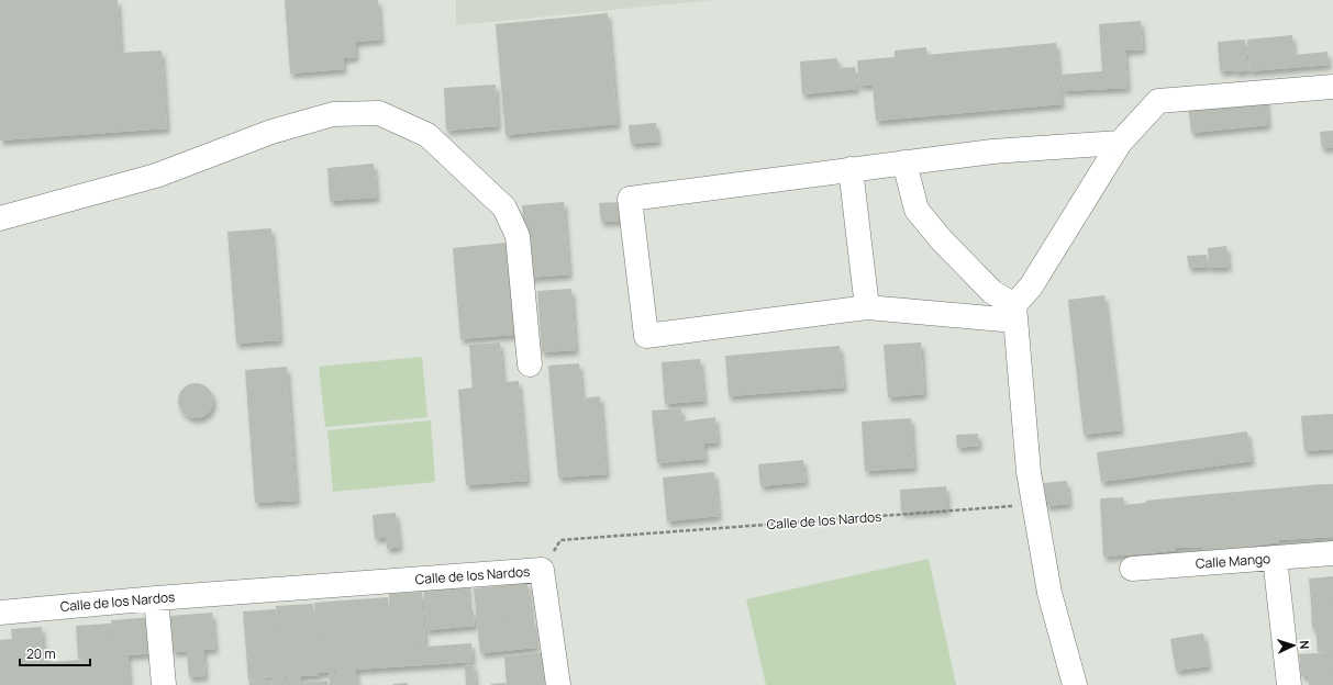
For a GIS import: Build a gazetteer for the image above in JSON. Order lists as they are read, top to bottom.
{
  "streets": {
    "street": ["Calle de los Nardos", "Calle Mango"]
  },
  "scale_bar": "20 m",
  "north": "right"
}
